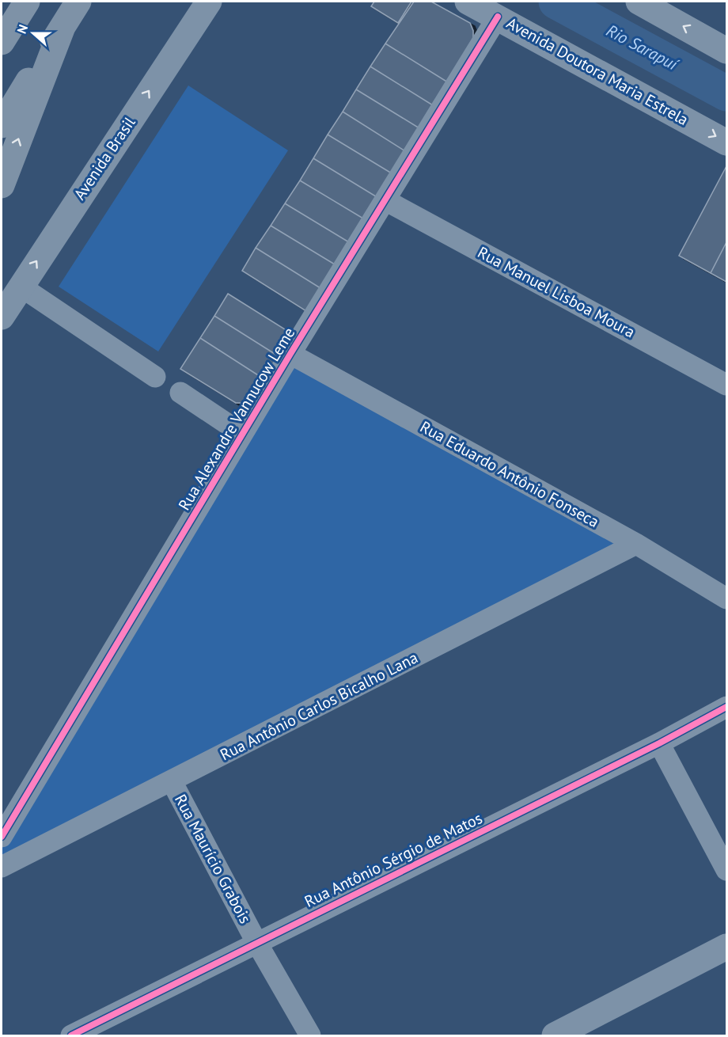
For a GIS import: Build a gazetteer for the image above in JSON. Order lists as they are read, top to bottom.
{
  "streets": {
    "street": [
      "Avenida Doutora Maria Estrela",
      "Avenida Brasil",
      "Rua Manuel Lisboa Moura",
      "Rua Alexandre Vannucow Leme",
      "Rua Eduardo Antônio Fonseca",
      "Rua Antônio Carlos Bicalho Lana",
      "Rua Maurício Grabois",
      "Rua Antônio Sérgio de Matos"
    ]
  },
  "crossings": [
    ["Avenida Doutora Maria Estrela", "Rua Alexandre Vannucow Leme"],
    ["Rua Manuel Lisboa Moura", "Rua Alexandre Vannucow Leme"],
    ["Rua Alexandre Vannucow Leme", "Rua Eduardo Antônio Fonseca"],
    ["Rua Eduardo Antônio Fonseca", "Rua Antônio Carlos Bicalho Lana"],
    ["Rua Antônio Carlos Bicalho Lana", "Rua Maurício Grabois"],
    ["Rua Maurício Grabois", "Rua Antônio Sérgio de Matos"]
  ],
  "one_way": ["Avenida Brasil"],
  "water": ["Rio Sarapuí"],
  "north": "left"
}
